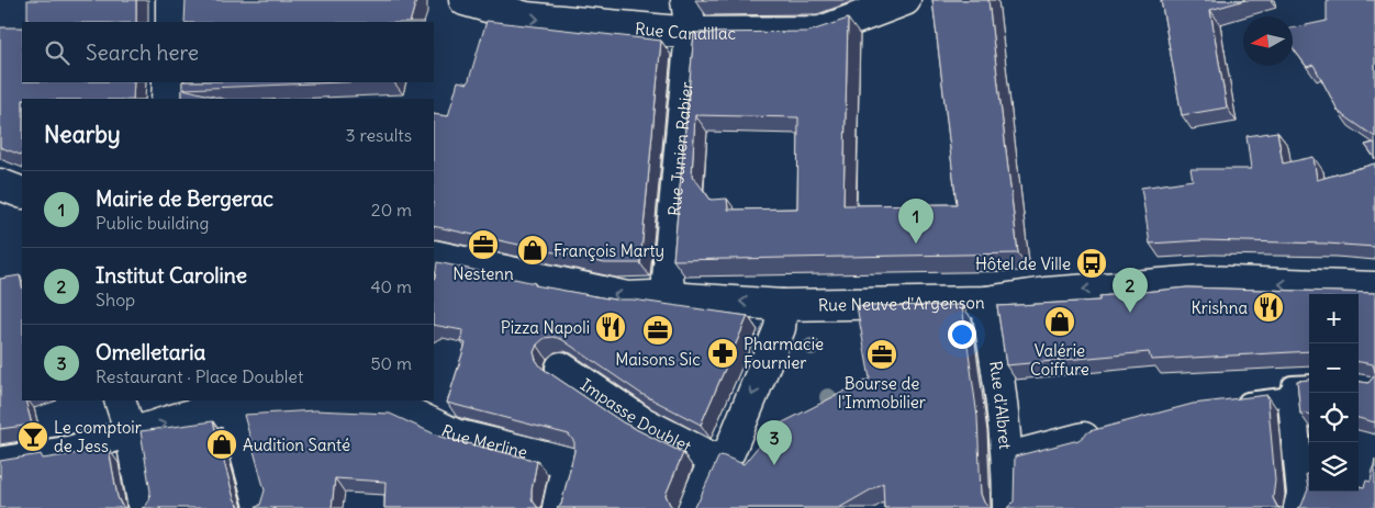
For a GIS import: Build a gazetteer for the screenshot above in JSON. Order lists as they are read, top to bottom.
{
  "streets": {
    "street": [
      "Rue Candillac",
      "Rue Junien Rabier",
      "Rue Neuve d'Argenson",
      "Rue d'Albret",
      "Impasse Doublet",
      "Rue Merline"
    ]
  },
  "crossings": [
    ["Rue Candillac", "Rue Junien Rabier"],
    ["Rue Junien Rabier", "Rue Neuve d'Argenson"],
    ["Rue Neuve d'Argenson", "Rue d'Albret"]
  ],
  "one_way": ["Rue Candillac", "Rue Neuve d'Argenson"],
  "places": {
    "office": ["Nestenn", "Maisons Sic", "Bourse de l'Immobilier"],
    "shop": ["François Marty", "Valérie Coiffure", "Audition Santé"],
    "bus stop": ["Hôtel de Ville"],
    "restaurant": ["Krishna", "Pizza Napoli"],
    "pharmacy": ["Pharmacie Fournier"],
    "bar": ["Le comptoir de Jess"]
  },
  "north": "left",
  "page": {
    "search": "Search here",
    "heading": ["Nearby", "3 results"],
    "list": [
      {
        "mark": "1",
        "name": "Mairie de Bergerac",
        "note": "Public building",
        "value": "20 m"
      },
      {
        "mark": "2",
        "name": "Institut Caroline",
        "note": "Shop",
        "value": "40 m"
      },
      {
        "mark": "3",
        "name": "Omelletaria",
        "note": "Restaurant · Place Doublet",
        "value": "50 m"
      }
    ],
    "pins": ["1", "2", "3"],
    "map_buttons": ["+", "−"]
  }
}
